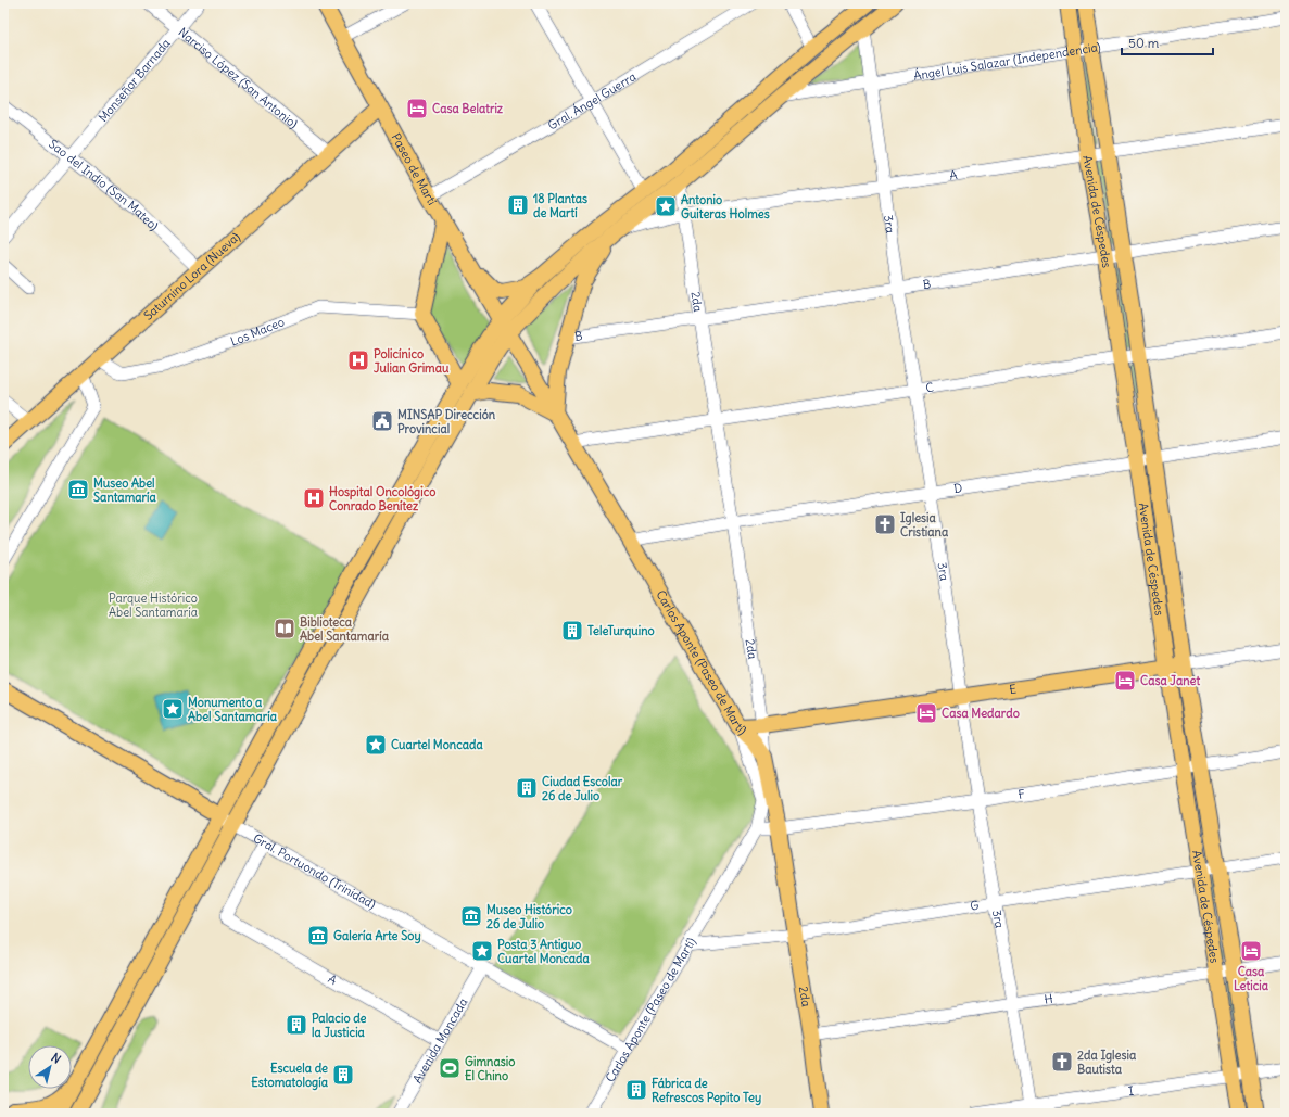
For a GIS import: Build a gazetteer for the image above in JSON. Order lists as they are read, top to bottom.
{
  "streets": {
    "main road": [
      "Paseo de Martí",
      "Avenida de Céspedes",
      "Saturnino Lora (Nueva)",
      "2da",
      "Carlos Aponte (Paseo de Martí)",
      "E",
      "Gral. Portuondo (Trinidad)"
    ],
    "street": [
      "Ángel Luis Salazar (Independencia)",
      "Narciso López (San Antonio)",
      "Monseñor Barnada",
      "Gral. Ángel Guerra",
      "A",
      "Sao del Indio (San Mateo)",
      "3ra",
      "B",
      "Los Maceo",
      "C",
      "D",
      "F",
      "G",
      "H",
      "Avenida Moncada",
      "I"
    ]
  },
  "crossings": [
    ["Ángel Luis Salazar (Independencia)", "Avenida de Céspedes"],
    ["Ángel Luis Salazar (Independencia)", "3ra"],
    ["Narciso López (San Antonio)", "Monseñor Barnada"],
    ["Narciso López (San Antonio)", "Saturnino Lora (Nueva)"],
    ["Monseñor Barnada", "Sao del Indio (San Mateo)"],
    ["Gral. Ángel Guerra", "Paseo de Martí"],
    ["Paseo de Martí", "Saturnino Lora (Nueva)"],
    ["Paseo de Martí", "Carlos Aponte (Paseo de Martí)"],
    ["A", "Avenida de Céspedes"],
    ["A", "3ra"],
    ["A", "2da"],
    ["A", "Gral. Portuondo (Trinidad)"],
    ["A", "Avenida Moncada"],
    ["Sao del Indio (San Mateo)", "Saturnino Lora (Nueva)"],
    ["Avenida de Céspedes", "B"],
    ["Avenida de Céspedes", "C"],
    ["Avenida de Céspedes", "D"],
    ["Avenida de Céspedes", "E"],
    ["Avenida de Céspedes", "F"],
    ["Avenida de Céspedes", "G"],
    ["Avenida de Céspedes", "H"],
    ["Avenida de Céspedes", "I"],
    ["3ra", "B"],
    ["3ra", "C"],
    ["3ra", "D"],
    ["3ra", "E"],
    ["3ra", "F"],
    ["3ra", "G"],
    ["3ra", "H"],
    ["3ra", "I"],
    ["Saturnino Lora (Nueva)", "Los Maceo"],
    ["B", "2da"],
    ["2da", "C"],
    ["2da", "D"],
    ["2da", "E"],
    ["2da", "F"],
    ["2da", "G"],
    ["2da", "H"],
    ["C", "Carlos Aponte (Paseo de Martí)"],
    ["D", "Carlos Aponte (Paseo de Martí)"],
    ["Carlos Aponte (Paseo de Martí)", "E"],
    ["Carlos Aponte (Paseo de Martí)", "F"],
    ["Carlos Aponte (Paseo de Martí)", "Gral. Portuondo (Trinidad)"],
    ["Carlos Aponte (Paseo de Martí)", "G"],
    ["Gral. Portuondo (Trinidad)", "Avenida Moncada"]
  ],
  "parks": ["Parque Histórico Abel Santamaría"],
  "places": {
    "hotel": [
      "Casa Belatriz",
      "Casa Janet",
      "Casa Medardo",
      "Casa Leticia"
    ],
    "building": [
      "18 Plantas de Martí",
      "TeleTurquino",
      "Ciudad Escolar 26 de Julio",
      "Palacio de la Justicia",
      "Escuela de Estomatología",
      "Fábrica de Refrescos Pepito Tey"
    ],
    "place": [
      "Antonio Guiteras Holmes",
      "Monumento a Abel Santamaría",
      "Cuartel Moncada",
      "Posta 3 Antiguo Cuartel Moncada"
    ],
    "hospital": ["Policínico Julian Grimau", "Hospital Oncológico Conrado Benítez"],
    "public building": ["MINSAP Dirección Provincial"],
    "museum": ["Museo Abel Santamaría", "Museo Histórico 26 de Julio", "Galería Arte Soy"],
    "church": ["Iglesia Cristiana", "2da Iglesia Bautista"],
    "library": ["Biblioteca Abel Santamaría"],
    "sports": ["Gimnasio El Chino"]
  },
  "scale_bar": "50 m",
  "north": "top right"
}
